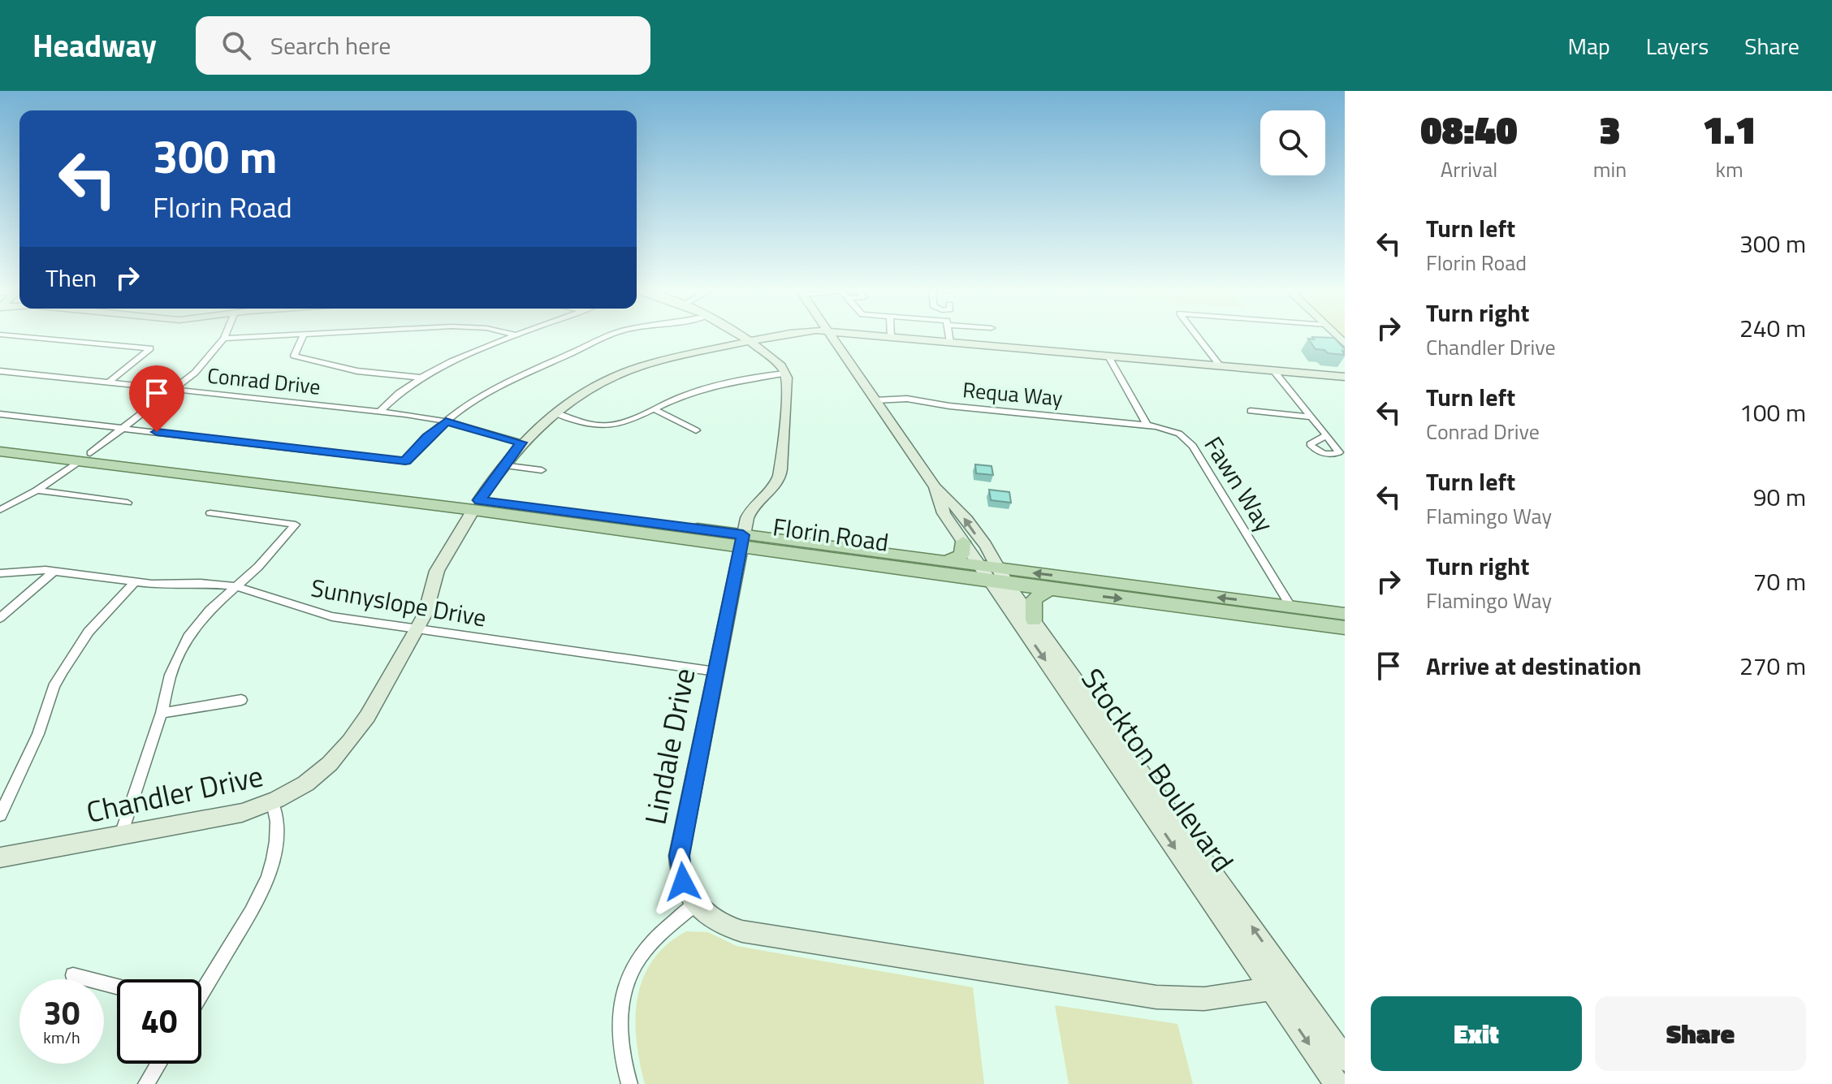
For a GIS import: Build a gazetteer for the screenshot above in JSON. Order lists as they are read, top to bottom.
{
  "streets": {
    "main road": ["Florin Road"],
    "street": [
      "Conrad Drive",
      "Requa Way",
      "Fawn Way",
      "Sunnyslope Drive",
      "Lindale Drive",
      "Stockton Boulevard",
      "Chandler Drive"
    ]
  },
  "crossings": [
    ["Conrad Drive", "Chandler Drive"],
    ["Requa Way", "Fawn Way"],
    ["Requa Way", "Stockton Boulevard"],
    ["Fawn Way", "Florin Road"],
    ["Florin Road", "Lindale Drive"],
    ["Florin Road", "Stockton Boulevard"],
    ["Florin Road", "Chandler Drive"],
    ["Sunnyslope Drive", "Lindale Drive"],
    ["Sunnyslope Drive", "Chandler Drive"],
    ["Lindale Drive", "Stockton Boulevard"]
  ],
  "page": {
    "header": "Headway",
    "search": "Search here",
    "nav": ["Map", "Layers", "Share"],
    "eta": [
      "08:40",
      "Arrival",
      "3",
      "min",
      "1.1",
      "km"
    ],
    "turn": ["300 m", "Florin Road"],
    "list": [
      {
        "name": "Turn left",
        "note": "Florin Road",
        "value": "300 m"
      },
      {
        "name": "Turn right",
        "note": "Chandler Drive",
        "value": "240 m"
      },
      {
        "name": "Turn left",
        "note": "Conrad Drive",
        "value": "100 m"
      },
      {
        "name": "Turn left",
        "note": "Flamingo Way",
        "value": "90 m"
      },
      {
        "name": "Turn right",
        "note": "Flamingo Way",
        "value": "70 m"
      },
      {
        "name": "Arrive at destination",
        "value": "270 m"
      }
    ],
    "then": "Then",
    "speed": "30 km/h",
    "limit": "40",
    "buttons": ["Exit", "Share"]
  }
}
